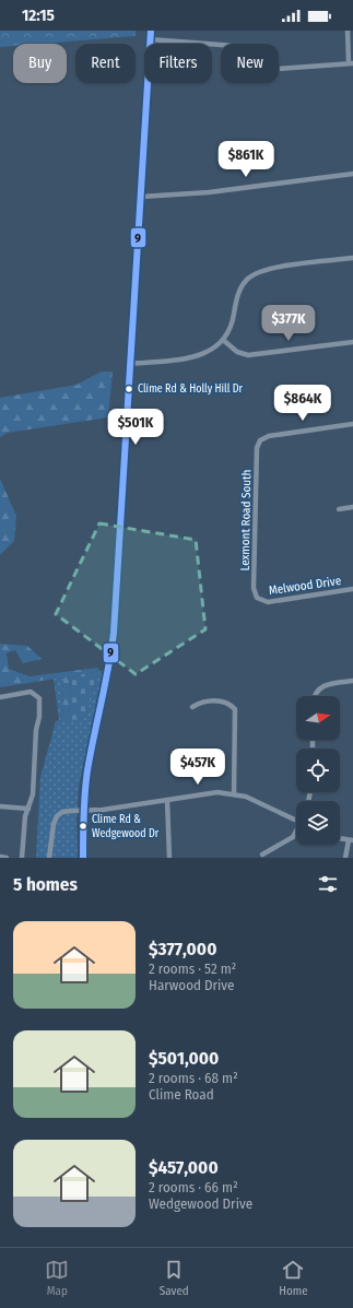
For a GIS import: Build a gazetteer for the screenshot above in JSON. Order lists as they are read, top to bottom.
{
  "streets": {
    "street": ["Lexmont Road South", "Melwood Drive"]
  },
  "crossings": [
    ["Lexmont Road South", "Melwood Drive"]
  ],
  "places": ["Clime Rd & Holly Hill Dr", "Clime Rd & Wedgewood Dr"],
  "lines": ["transit line 9"],
  "north": "right",
  "page": {
    "status": "12:15",
    "chip": [
      "Buy",
      "Rent",
      "Filters",
      "New"
    ],
    "price": [
      "$861K",
      "$377K",
      "$864K",
      "$501K",
      "$457K"
    ],
    "heading": "5 homes",
    "list": [
      {
        "name": "$377,000",
        "note": "2 rooms · 52 m² · Harwood Drive"
      },
      {
        "name": "$501,000",
        "note": "2 rooms · 68 m² · Clime Road"
      },
      {
        "name": "$457,000",
        "note": "2 rooms · 66 m² · Wedgewood Drive"
      }
    ],
    "tabs": ["Map", "Saved", "Home"]
  }
}
